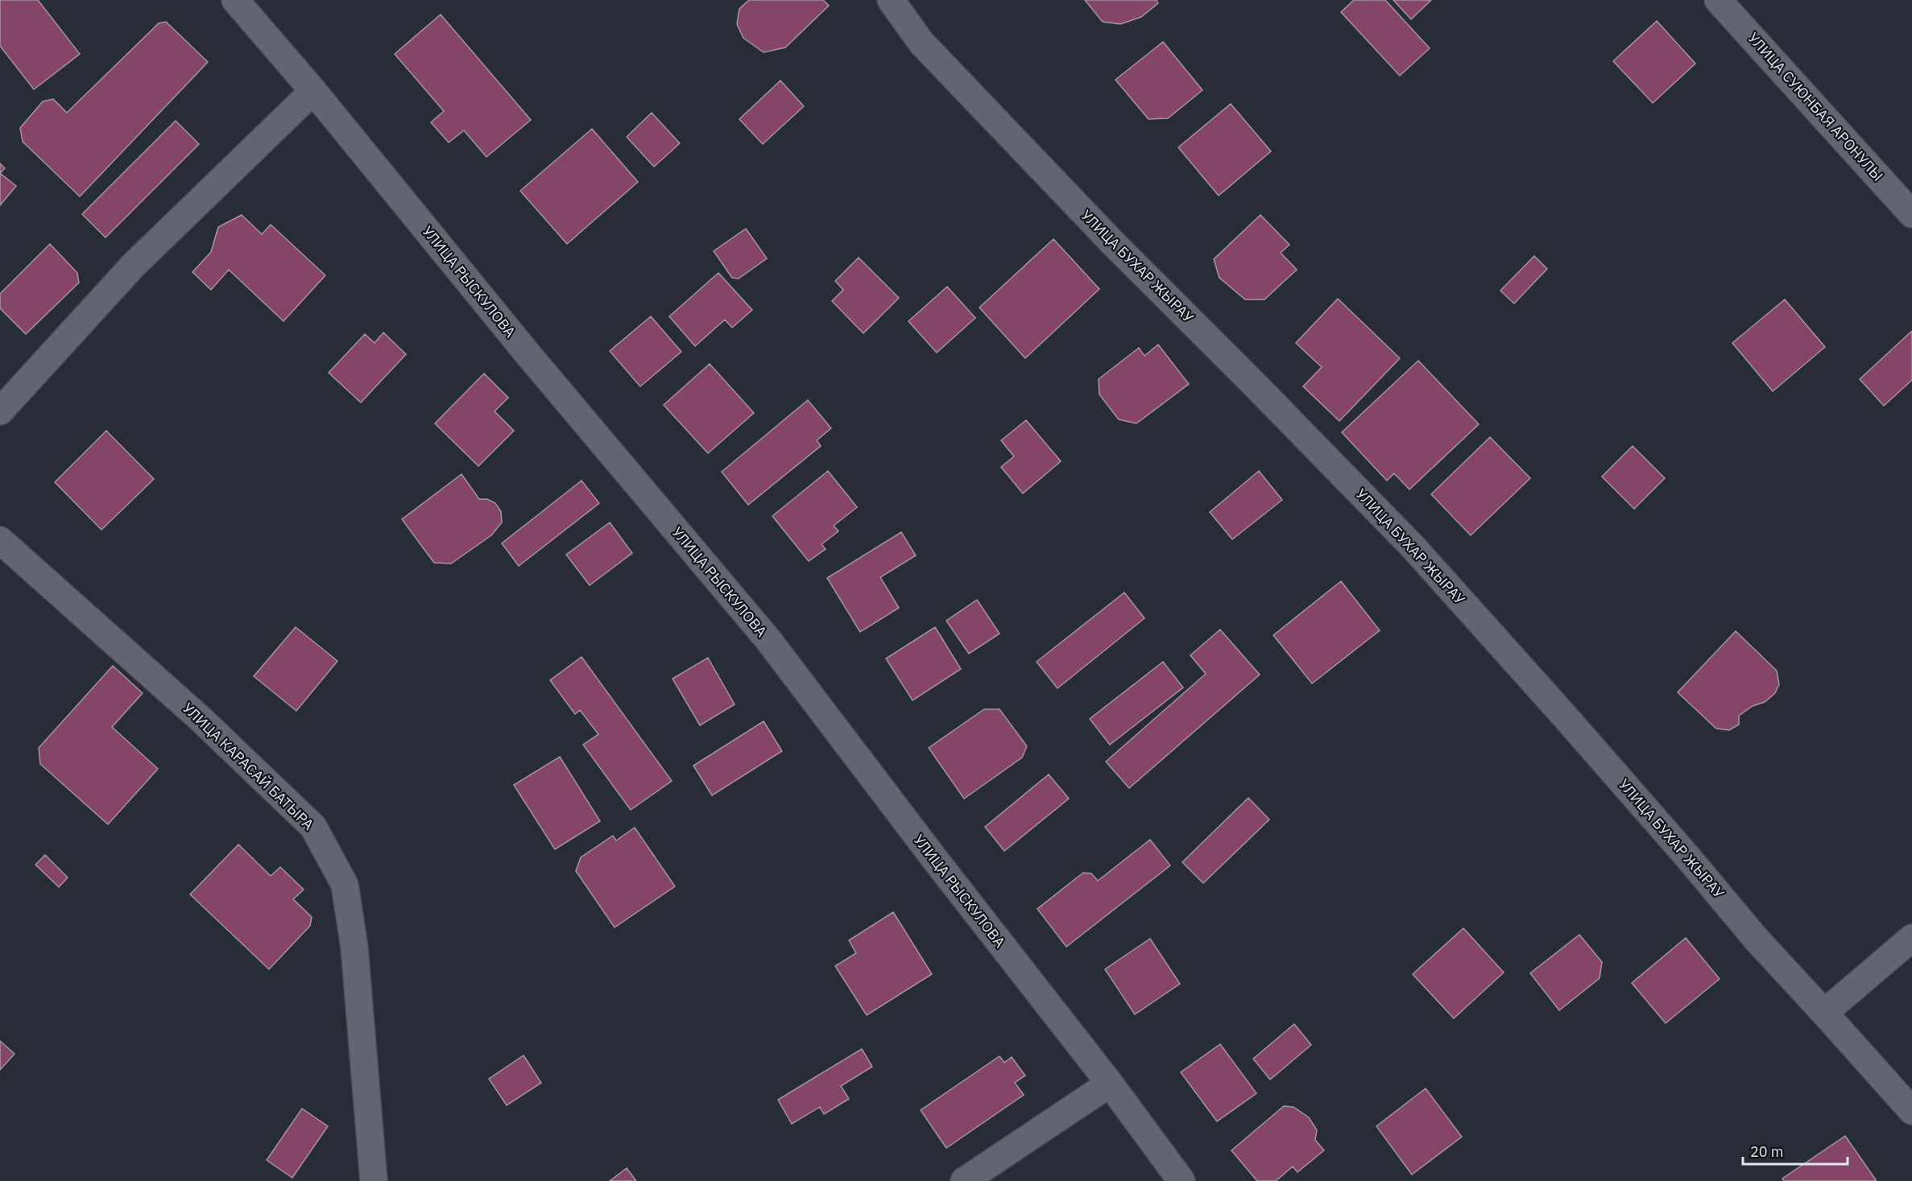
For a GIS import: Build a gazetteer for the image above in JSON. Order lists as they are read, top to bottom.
{
  "streets": {
    "street": [
      "УЛИЦА СУЮНБАЯ АРОНУЛЫ",
      "УЛИЦА БУХАР ЖЫРАУ",
      "УЛИЦА РЫСКУЛОВА",
      "УЛИЦА КАРАСАЙ БАТЫРА"
    ]
  },
  "scale_bar": "20 m"
}
